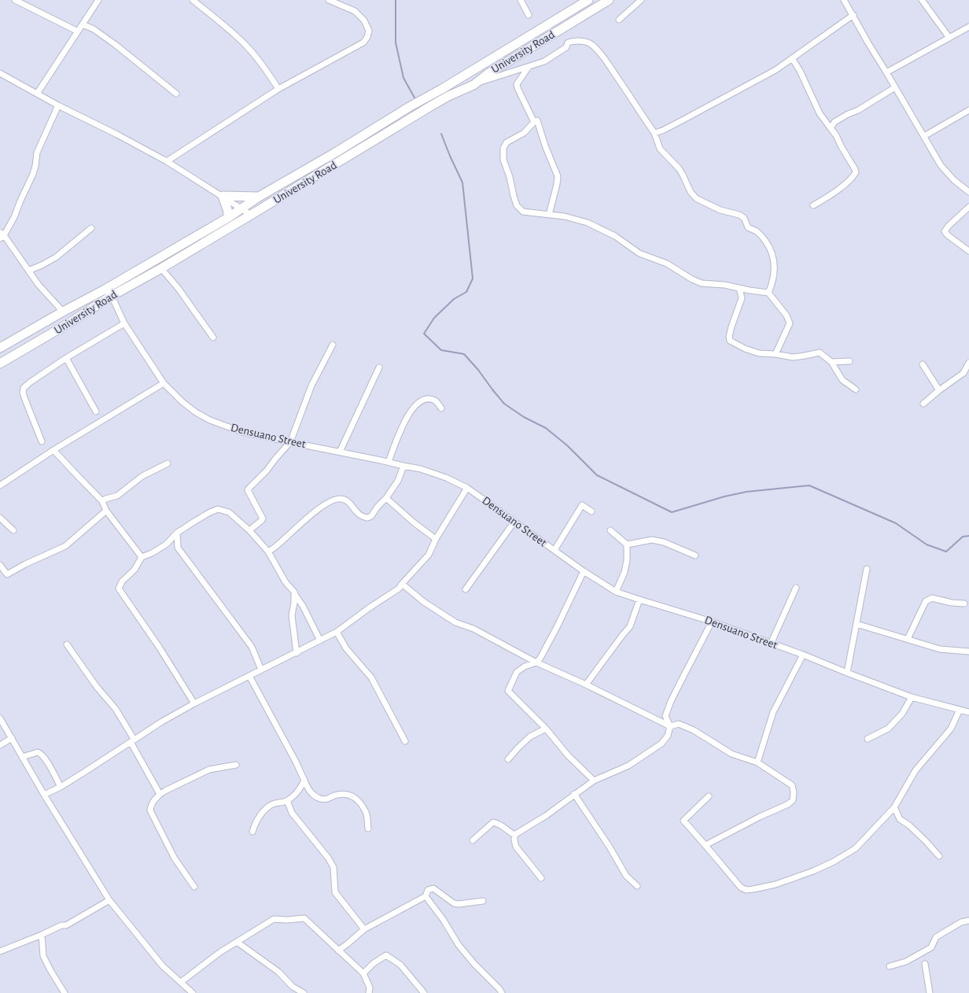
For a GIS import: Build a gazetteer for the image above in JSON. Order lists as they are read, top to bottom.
{
  "streets": {
    "highway": ["University Road"],
    "street": ["Densuano Street"]
  },
  "crossings": [
    ["University Road", "Densuano Street"]
  ]
}
